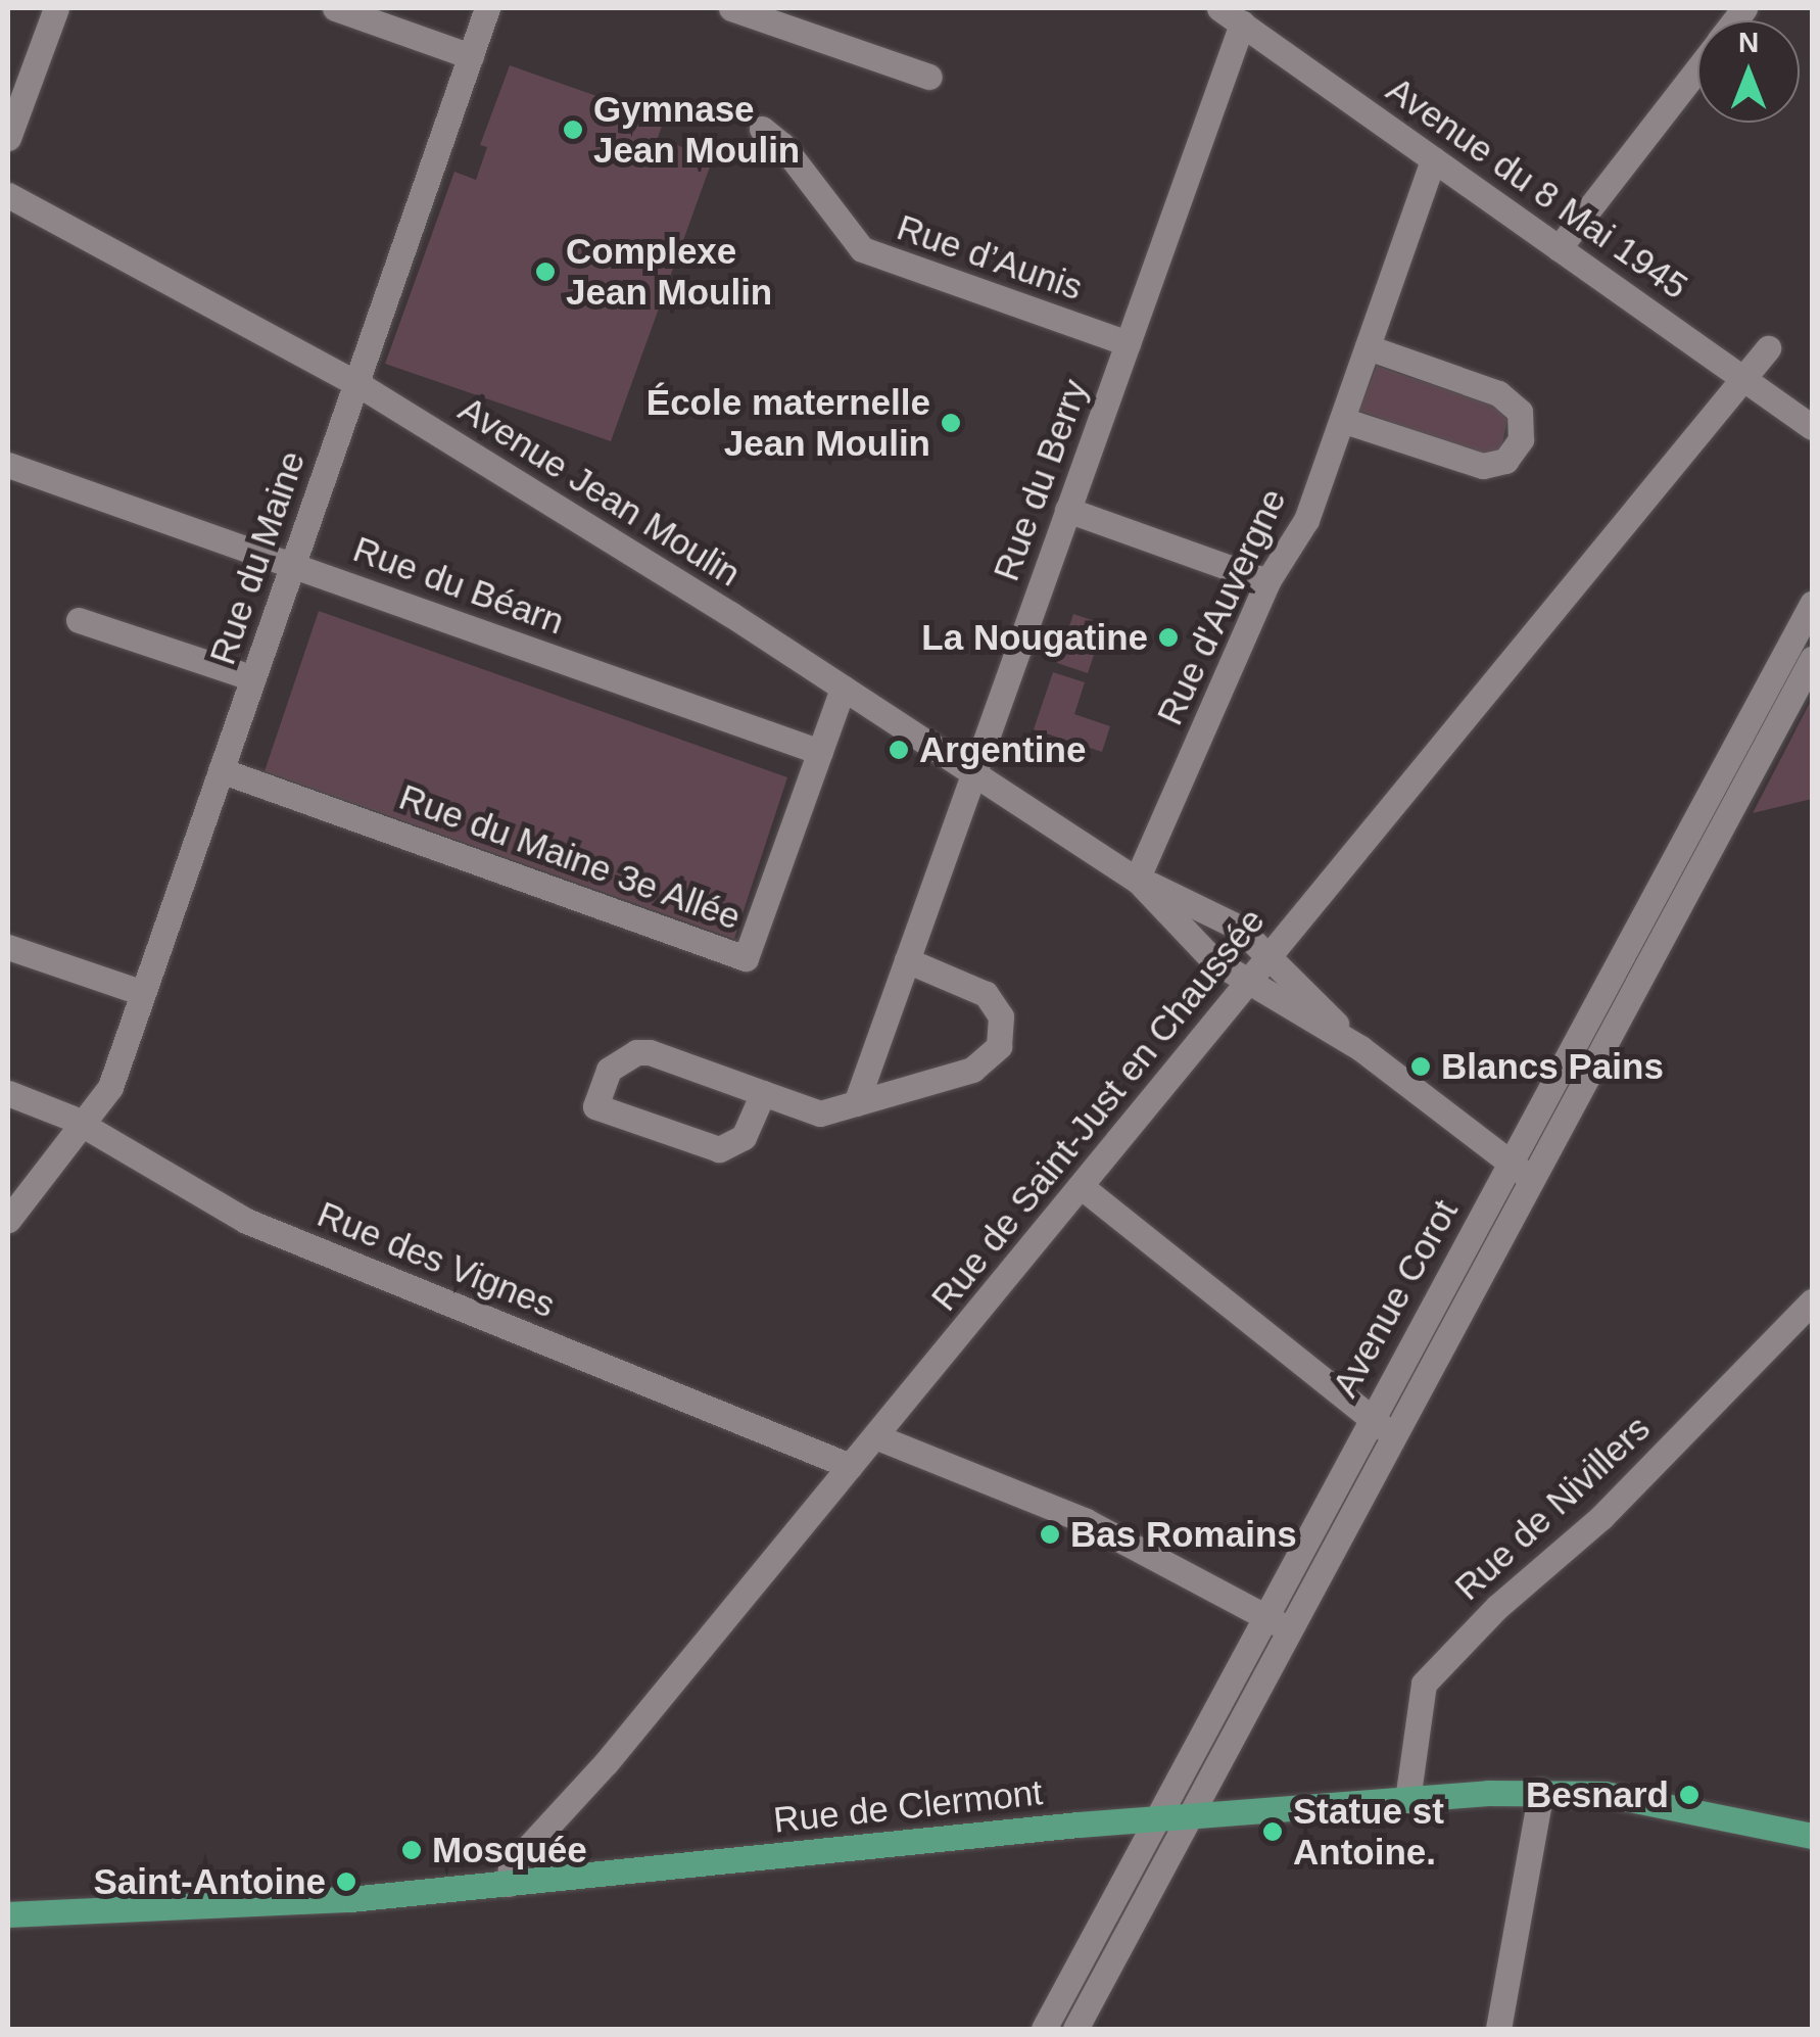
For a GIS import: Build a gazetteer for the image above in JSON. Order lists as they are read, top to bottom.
{
  "streets": {
    "main road": ["Rue de Clermont"],
    "street": [
      "Avenue du 8 Mai 1945",
      "Rue d’Aunis",
      "Rue du Berry",
      "Avenue Jean Moulin",
      "Rue du Maine",
      "Rue du Béarn",
      "Rue d'Auvergne",
      "Rue du Maine 3e Allée",
      "Rue de Saint-Just en Chaussée",
      "Rue des Vignes",
      "Avenue Corot",
      "Rue de Nivillers"
    ]
  },
  "crossings": [
    ["Avenue du 8 Mai 1945", "Rue du Berry"],
    ["Avenue du 8 Mai 1945", "Rue d'Auvergne"],
    ["Avenue du 8 Mai 1945", "Rue de Saint-Just en Chaussée"],
    ["Rue d’Aunis", "Rue du Berry"],
    ["Rue du Berry", "Avenue Jean Moulin"],
    ["Avenue Jean Moulin", "Rue du Maine"],
    ["Avenue Jean Moulin", "Rue d'Auvergne"],
    ["Avenue Jean Moulin", "Rue de Saint-Just en Chaussée"],
    ["Rue du Maine", "Rue du Béarn"],
    ["Rue du Maine", "Rue du Maine 3e Allée"],
    ["Rue du Maine", "Rue des Vignes"],
    ["Rue du Béarn", "Rue du Maine 3e Allée"],
    ["Rue de Saint-Just en Chaussée", "Rue des Vignes"],
    ["Rue de Saint-Just en Chaussée", "Rue de Clermont"],
    ["Avenue Corot", "Rue de Clermont"],
    ["Rue de Nivillers", "Rue de Clermont"]
  ],
  "places": [
    "Gymnase Jean Moulin",
    "Complexe Jean Moulin",
    "École maternelle Jean Moulin",
    "La Nougatine",
    "Argentine",
    "Blancs Pains",
    "Bas Romains",
    "Besnard",
    "Statue st Antoine.",
    "Mosquée",
    "Saint-Antoine"
  ],
  "north": "top"
}
